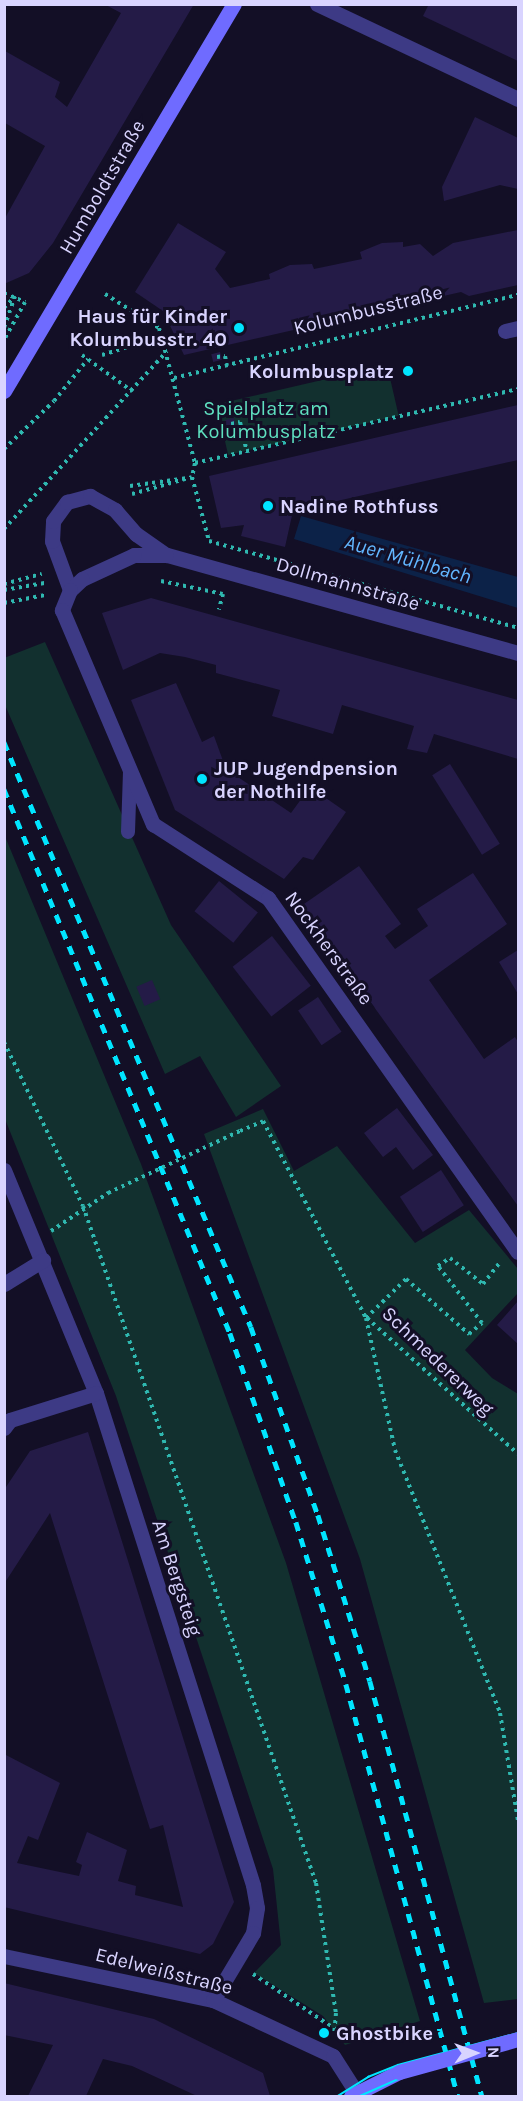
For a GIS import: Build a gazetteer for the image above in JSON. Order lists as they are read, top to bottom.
{
  "streets": {
    "main road": ["Humboldtstraße"],
    "street": [
      "Dollmannstraße",
      "Nockherstraße",
      "Am Bergsteig",
      "Edelweißstraße"
    ],
    "path": ["Kolumbusstraße", "Schmedererweg"]
  },
  "crossings": [
    ["Dollmannstraße", "Nockherstraße"],
    ["Nockherstraße", "Schmedererweg"],
    ["Am Bergsteig", "Edelweißstraße"]
  ],
  "water": ["Auer Mühlbach"],
  "parks": ["Spielplatz am Kolumbusplatz"],
  "places": [
    "Haus für Kinder Kolumbusstr. 40",
    "Kolumbusplatz",
    "Nadine Rothfuss",
    "JUP Jugendpension der Nothilfe",
    "Ghostbike"
  ],
  "north": "right"
}
